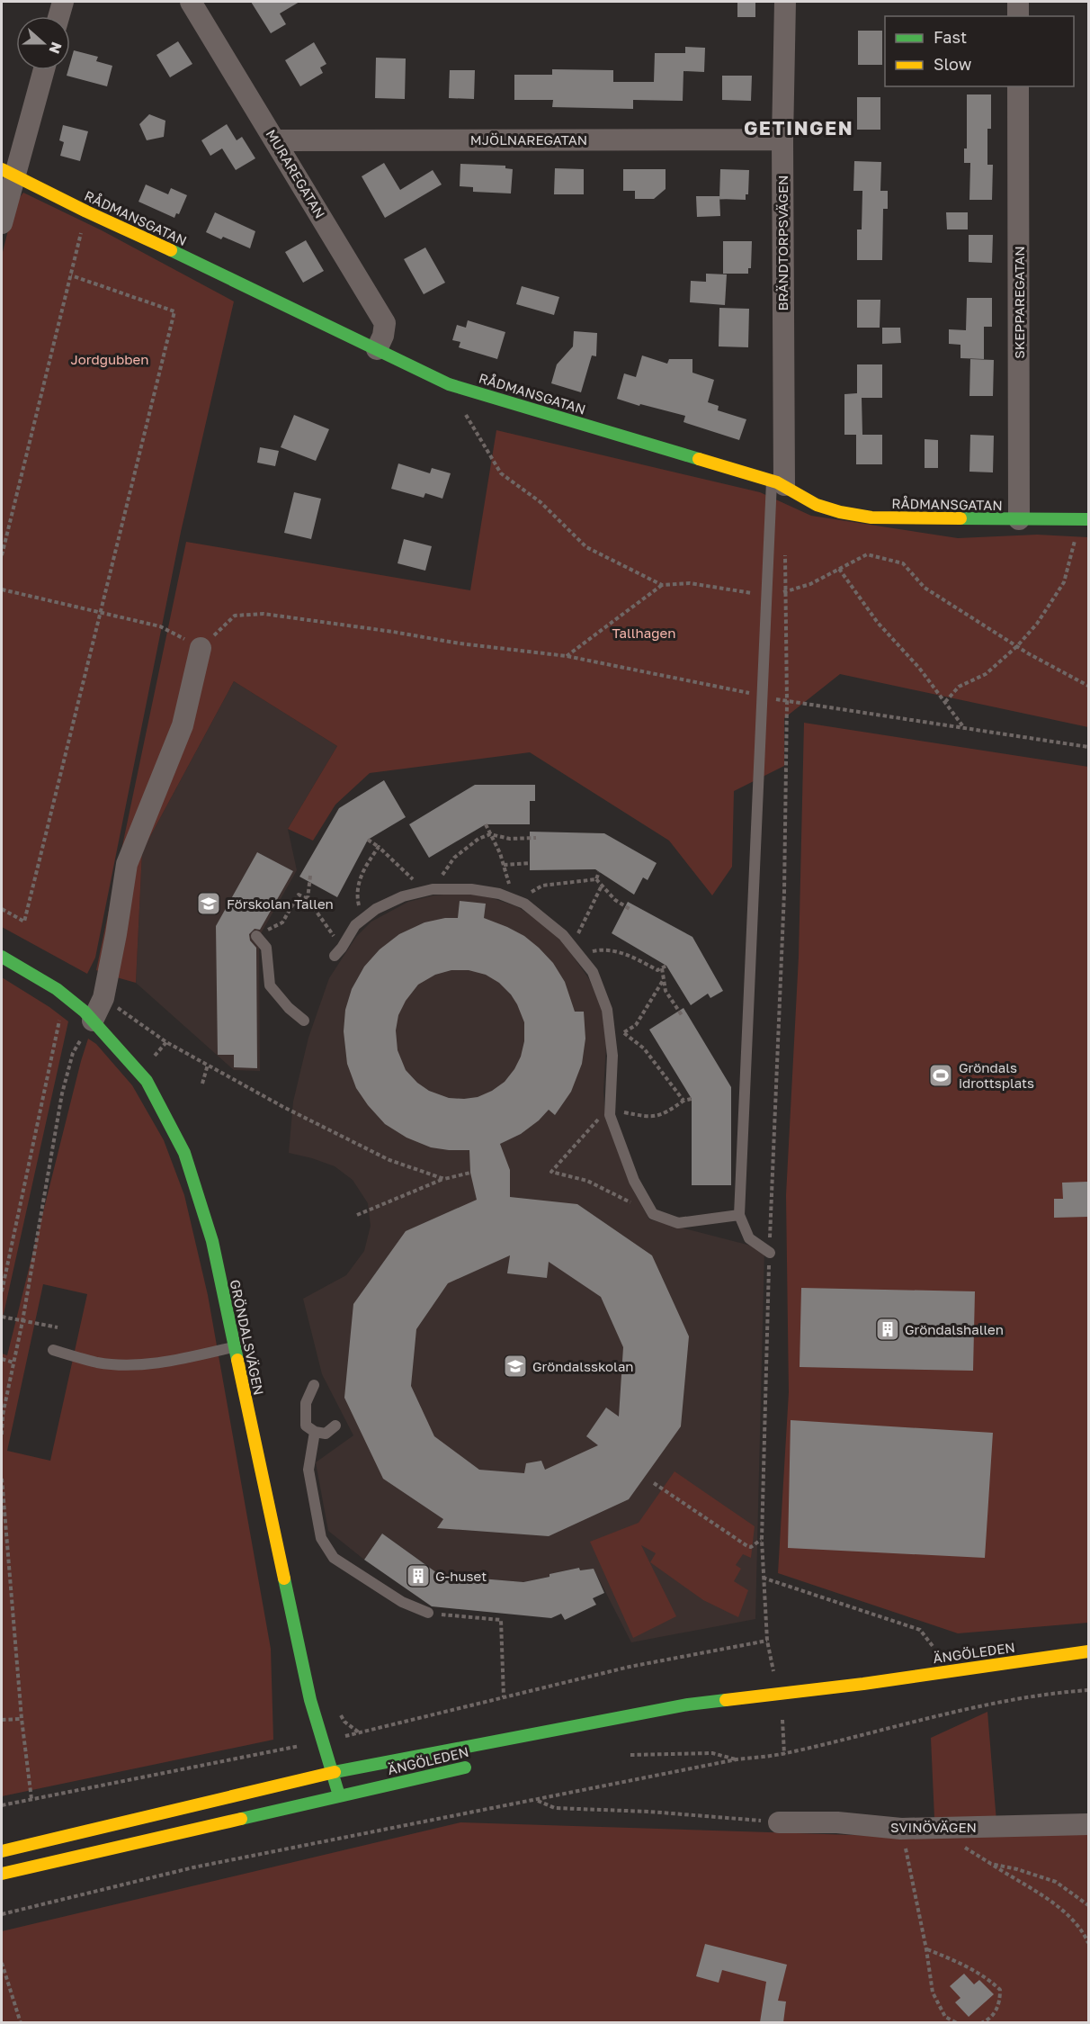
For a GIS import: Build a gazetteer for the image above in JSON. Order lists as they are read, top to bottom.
{
  "streets": {
    "street": [
      "MJÖLNAREGATAN",
      "MURAREGATAN",
      "RÅDMANSGATAN",
      "BRÄNDTORPSVÄGEN",
      "SKEPPAREGATAN",
      "GRÖNDALSVÄGEN",
      "ÄNGÖLEDEN",
      "SVINÖVÄGEN"
    ]
  },
  "crossings": [
    ["MJÖLNAREGATAN", "MURAREGATAN"],
    ["MJÖLNAREGATAN", "BRÄNDTORPSVÄGEN"],
    ["MURAREGATAN", "RÅDMANSGATAN"],
    ["RÅDMANSGATAN", "BRÄNDTORPSVÄGEN"],
    ["RÅDMANSGATAN", "SKEPPAREGATAN"],
    ["GRÖNDALSVÄGEN", "ÄNGÖLEDEN"]
  ],
  "districts": ["GETINGEN"],
  "parks": ["Jordgubben", "Tallhagen"],
  "places": {
    "school or university": ["Förskolan Tallen", "Gröndalsskolan"],
    "sports": ["Gröndals idrottsplats"],
    "building": ["Gröndalshallen", "G-huset"]
  },
  "legend": ["Fast", "Slow"],
  "north": "right"
}
